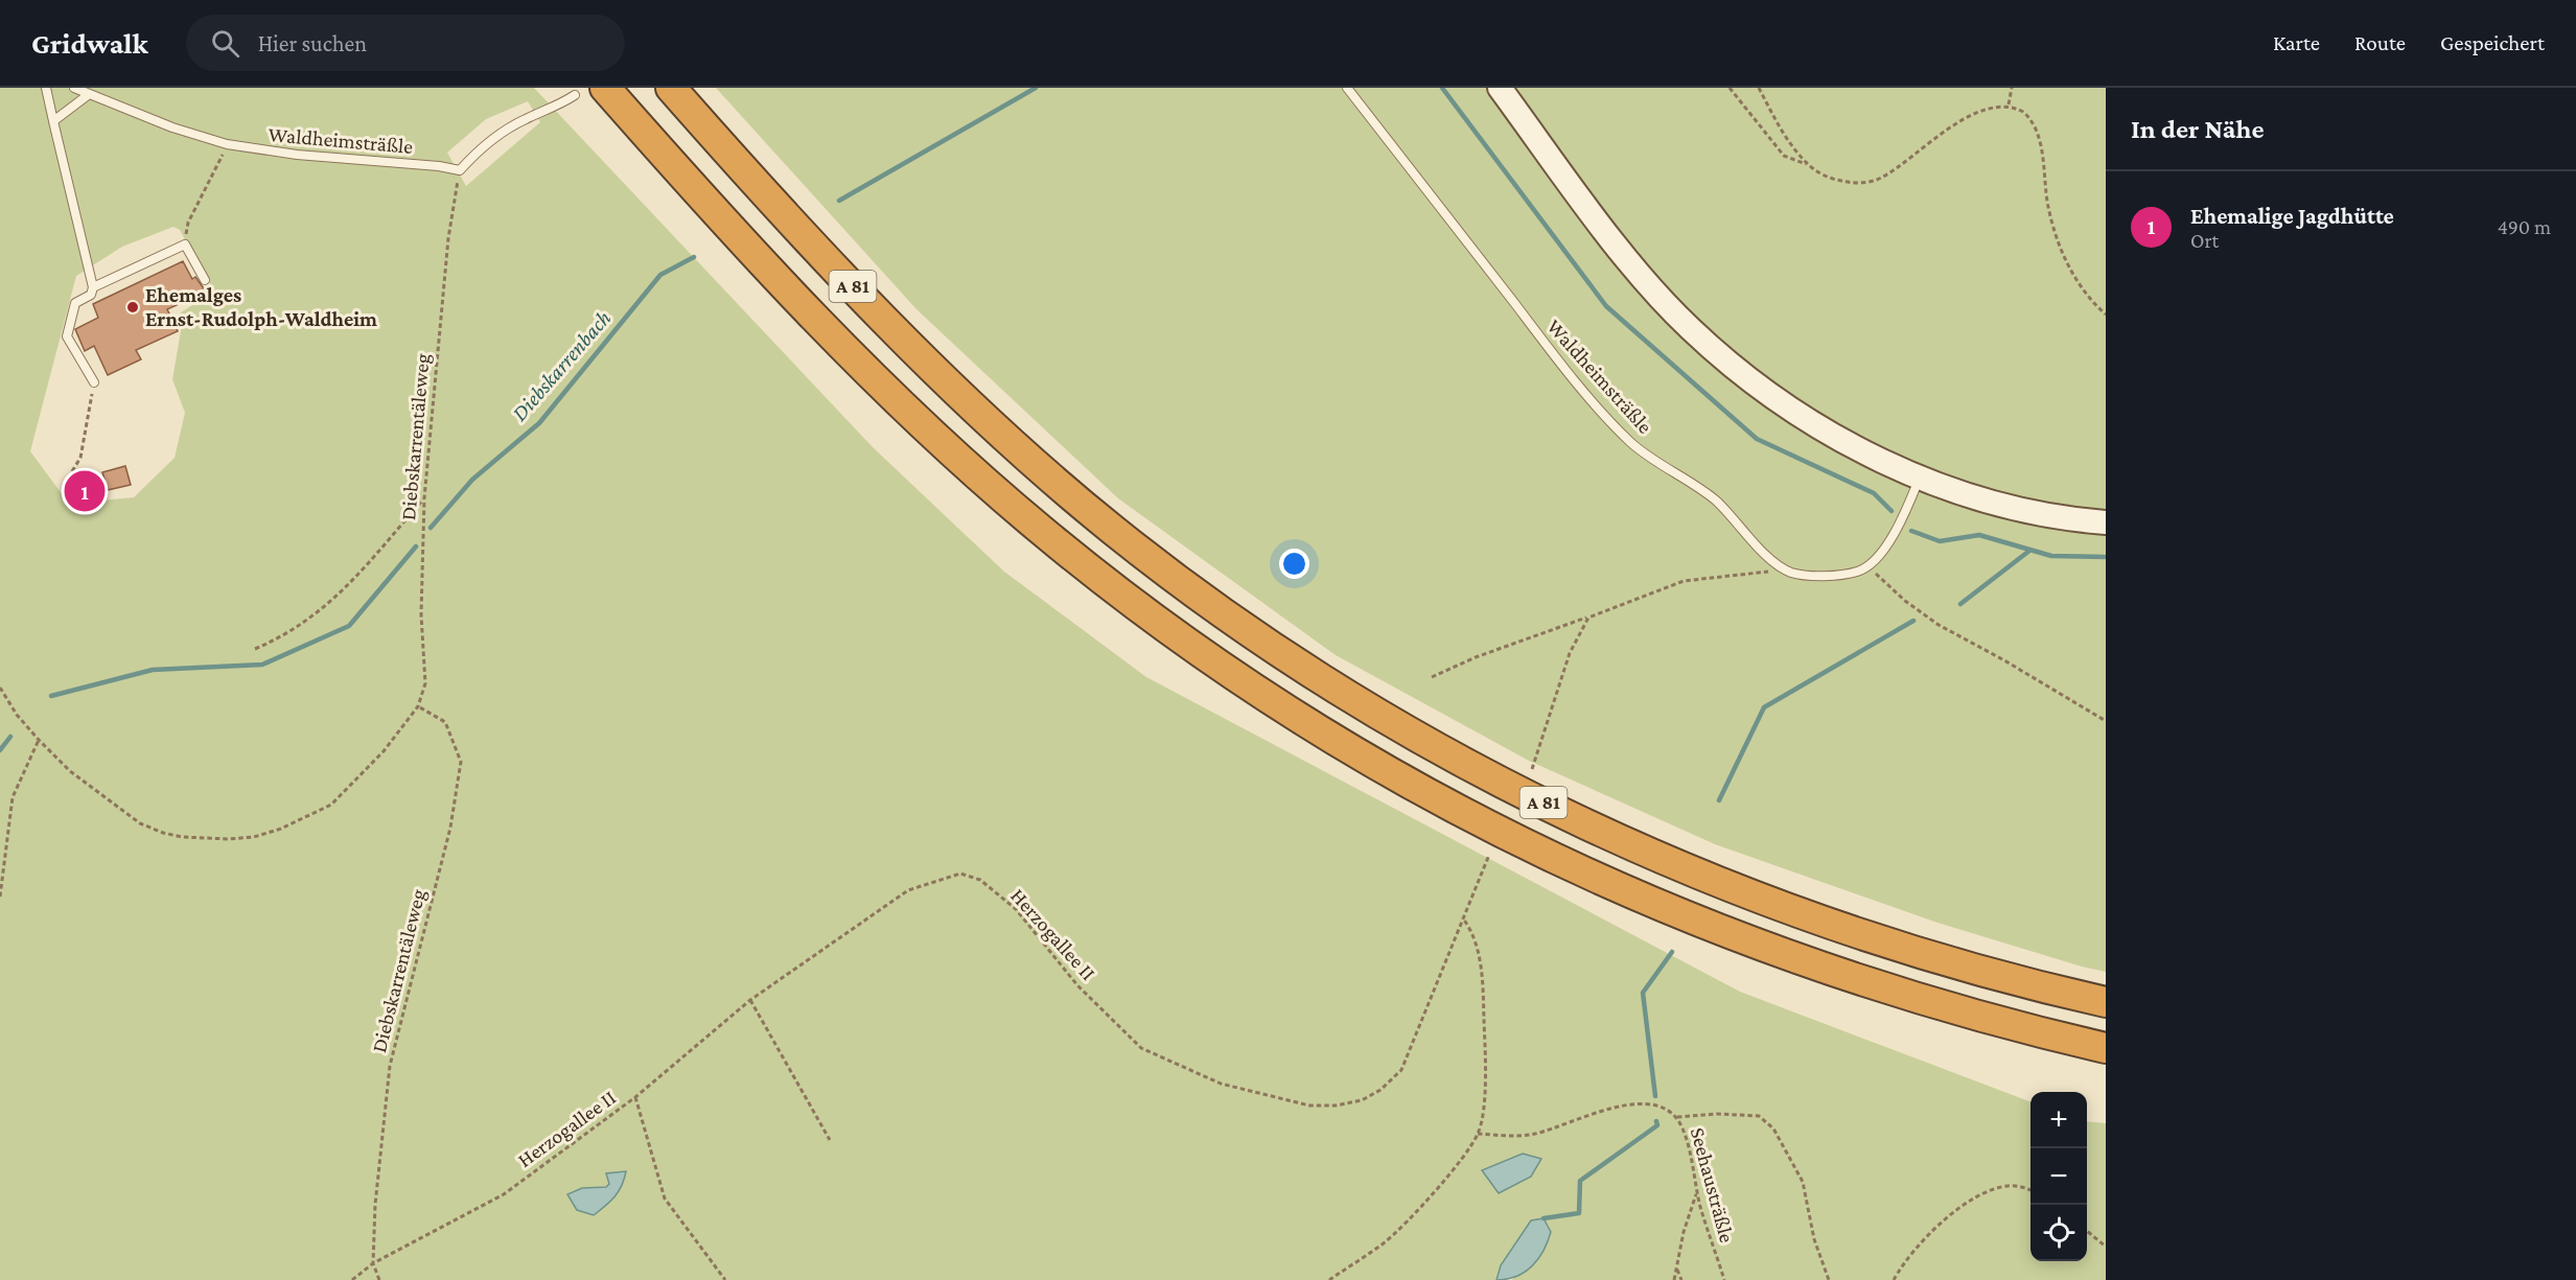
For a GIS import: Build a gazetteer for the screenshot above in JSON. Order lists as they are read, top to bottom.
{
  "streets": {
    "highway": ["A 81"],
    "lane": ["Waldheimsträßle"],
    "path": ["Diebskarrentäleweg", "Herzogallee II", "Seehausträßle"]
  },
  "crossings": [
    ["Waldheimsträßle", "Diebskarrentäleweg"],
    ["Diebskarrentäleweg", "Herzogallee II"]
  ],
  "water": ["Diebskarrenbach"],
  "places": ["Ehemalges Ernst-Rudolph-Waldheim"],
  "page": {
    "header": "Gridwalk",
    "search": "Hier suchen",
    "nav": ["Karte", "Route", "Gespeichert"],
    "heading": "In der Nähe",
    "list": [
      {
        "mark": "1",
        "name": "Ehemalige Jagdhütte",
        "note": "Ort",
        "value": "490 m"
      }
    ],
    "pins": "1",
    "map_buttons": ["+", "−"]
  }
}
